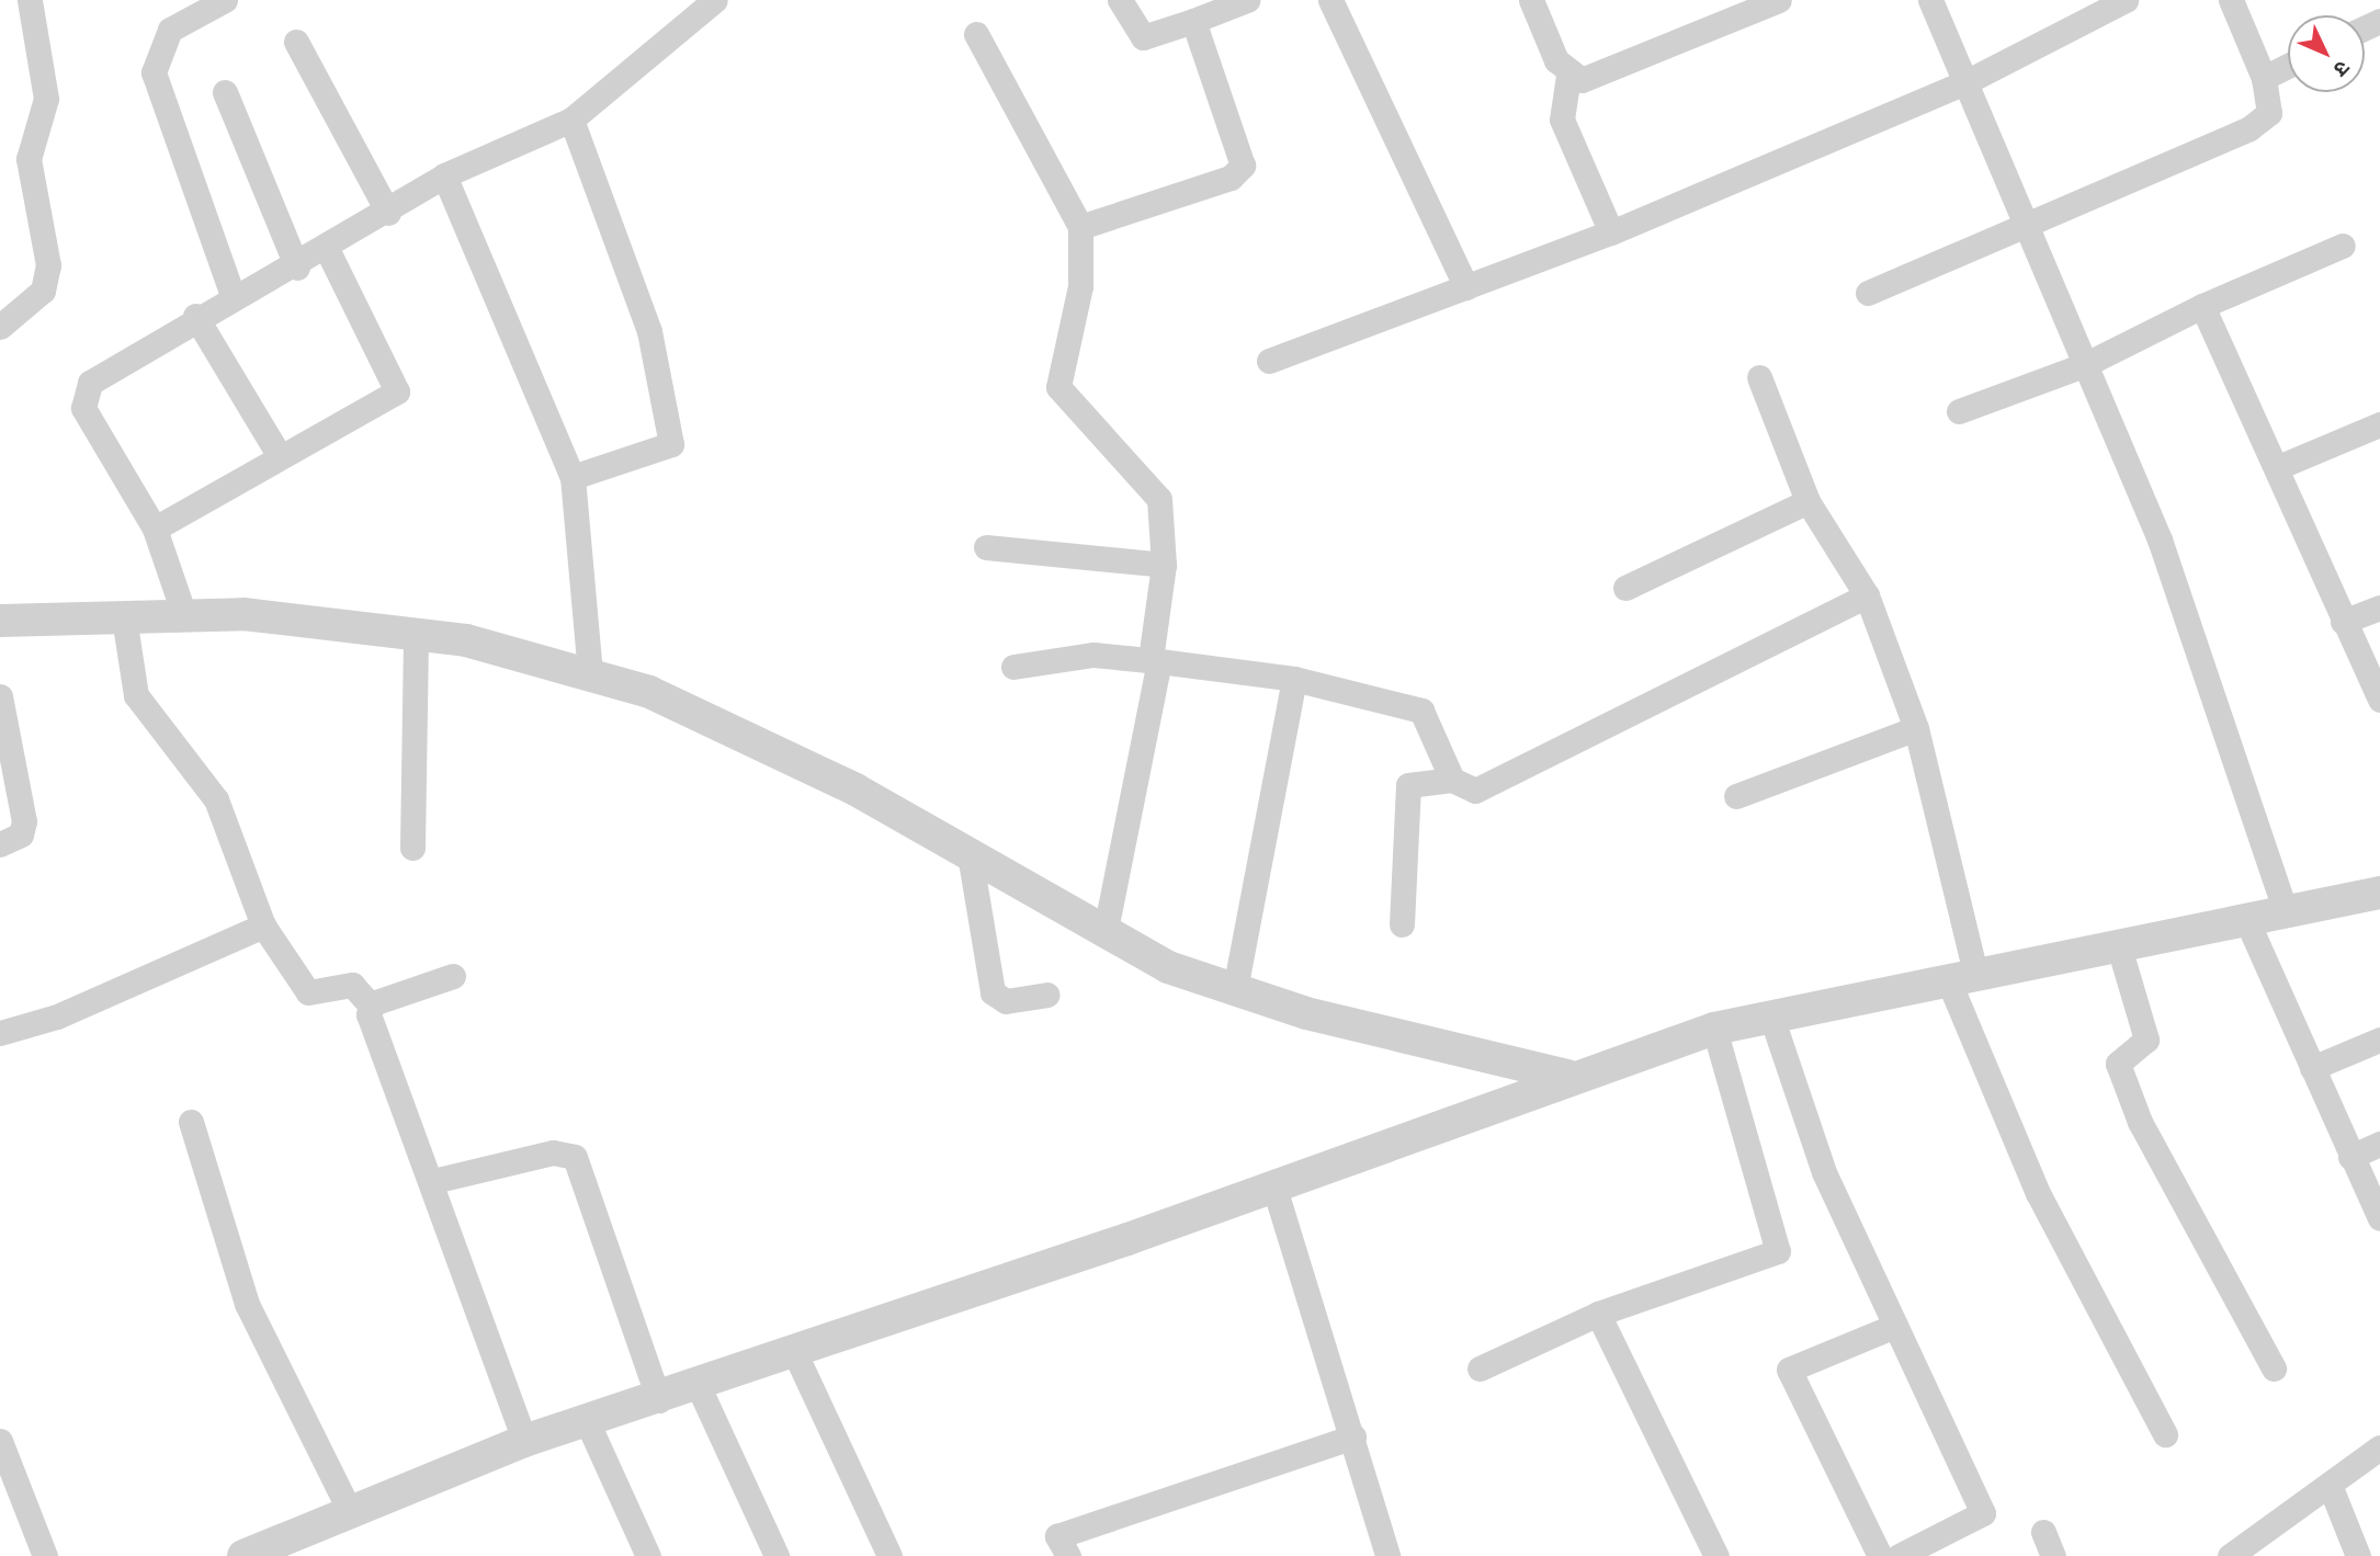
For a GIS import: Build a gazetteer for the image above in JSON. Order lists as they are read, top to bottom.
{
  "north": "bottom right"
}
